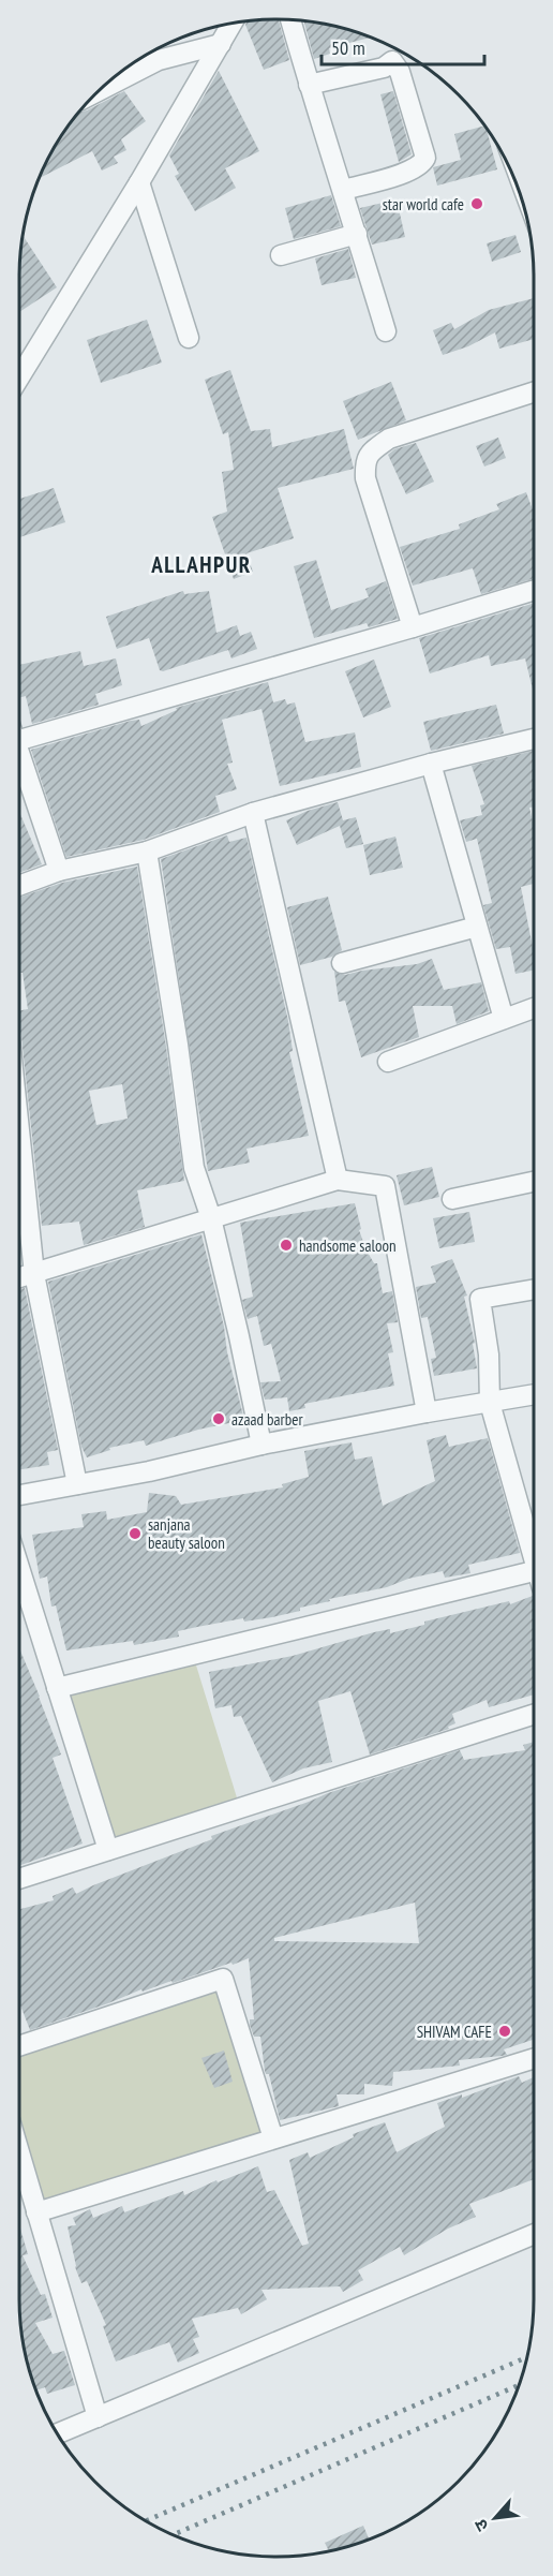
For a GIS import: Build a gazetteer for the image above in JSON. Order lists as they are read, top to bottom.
{
  "districts": ["ALLAHPUR"],
  "places": [
    "star world cafe",
    "handsome saloon",
    "azaad barber",
    "sanjana beauty saloon",
    "SHIVAM CAFE"
  ],
  "scale_bar": "50 m",
  "north": "bottom left"
}
